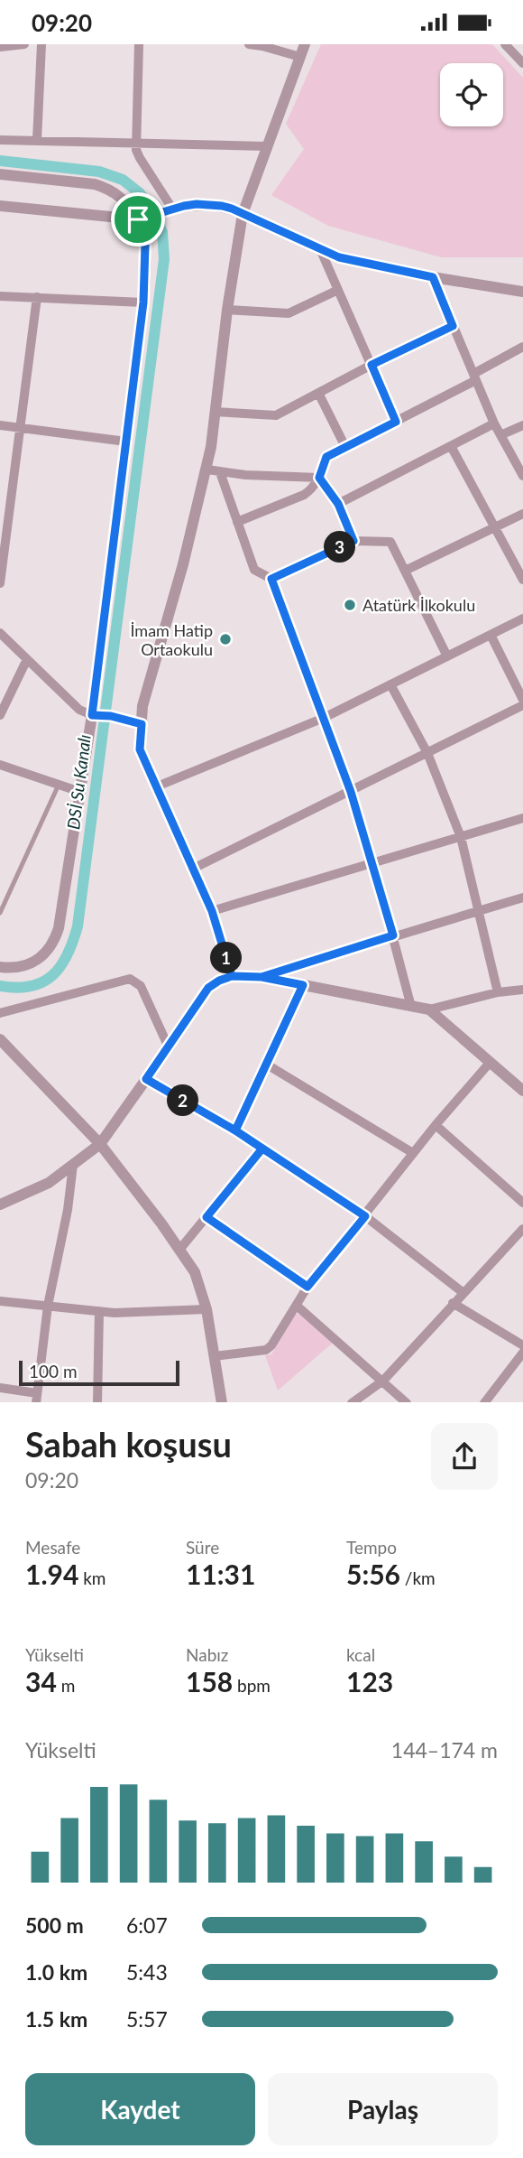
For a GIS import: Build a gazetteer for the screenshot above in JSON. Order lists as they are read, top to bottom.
{
  "water": ["DSİ Su Kanalı"],
  "places": ["Atatürk İlkokulu", "İmam Hatip Ortaokulu"],
  "scale_bar": "100 m",
  "page": {
    "status": "09:20",
    "pins": ["3", "1", "2"],
    "scale": "100 m",
    "heading": ["Sabah koşusu", "09:20"],
    "stats": [
      ["Mesafe", "1.94 km"],
      ["Süre", "11:31"],
      ["Tempo", "5:56 /km"],
      ["Yükselti", "34 m"],
      ["Nabız", "158 bpm"],
      ["kcal", "123"]
    ],
    "chart": ["Yükselti", "144–174 m"],
    "list": [
      {
        "name": "500 m",
        "note": "6:07"
      },
      {
        "name": "1.0 km",
        "note": "5:43"
      },
      {
        "name": "1.5 km",
        "note": "5:57"
      }
    ],
    "buttons": ["Kaydet", "Paylaş"]
  }
}
